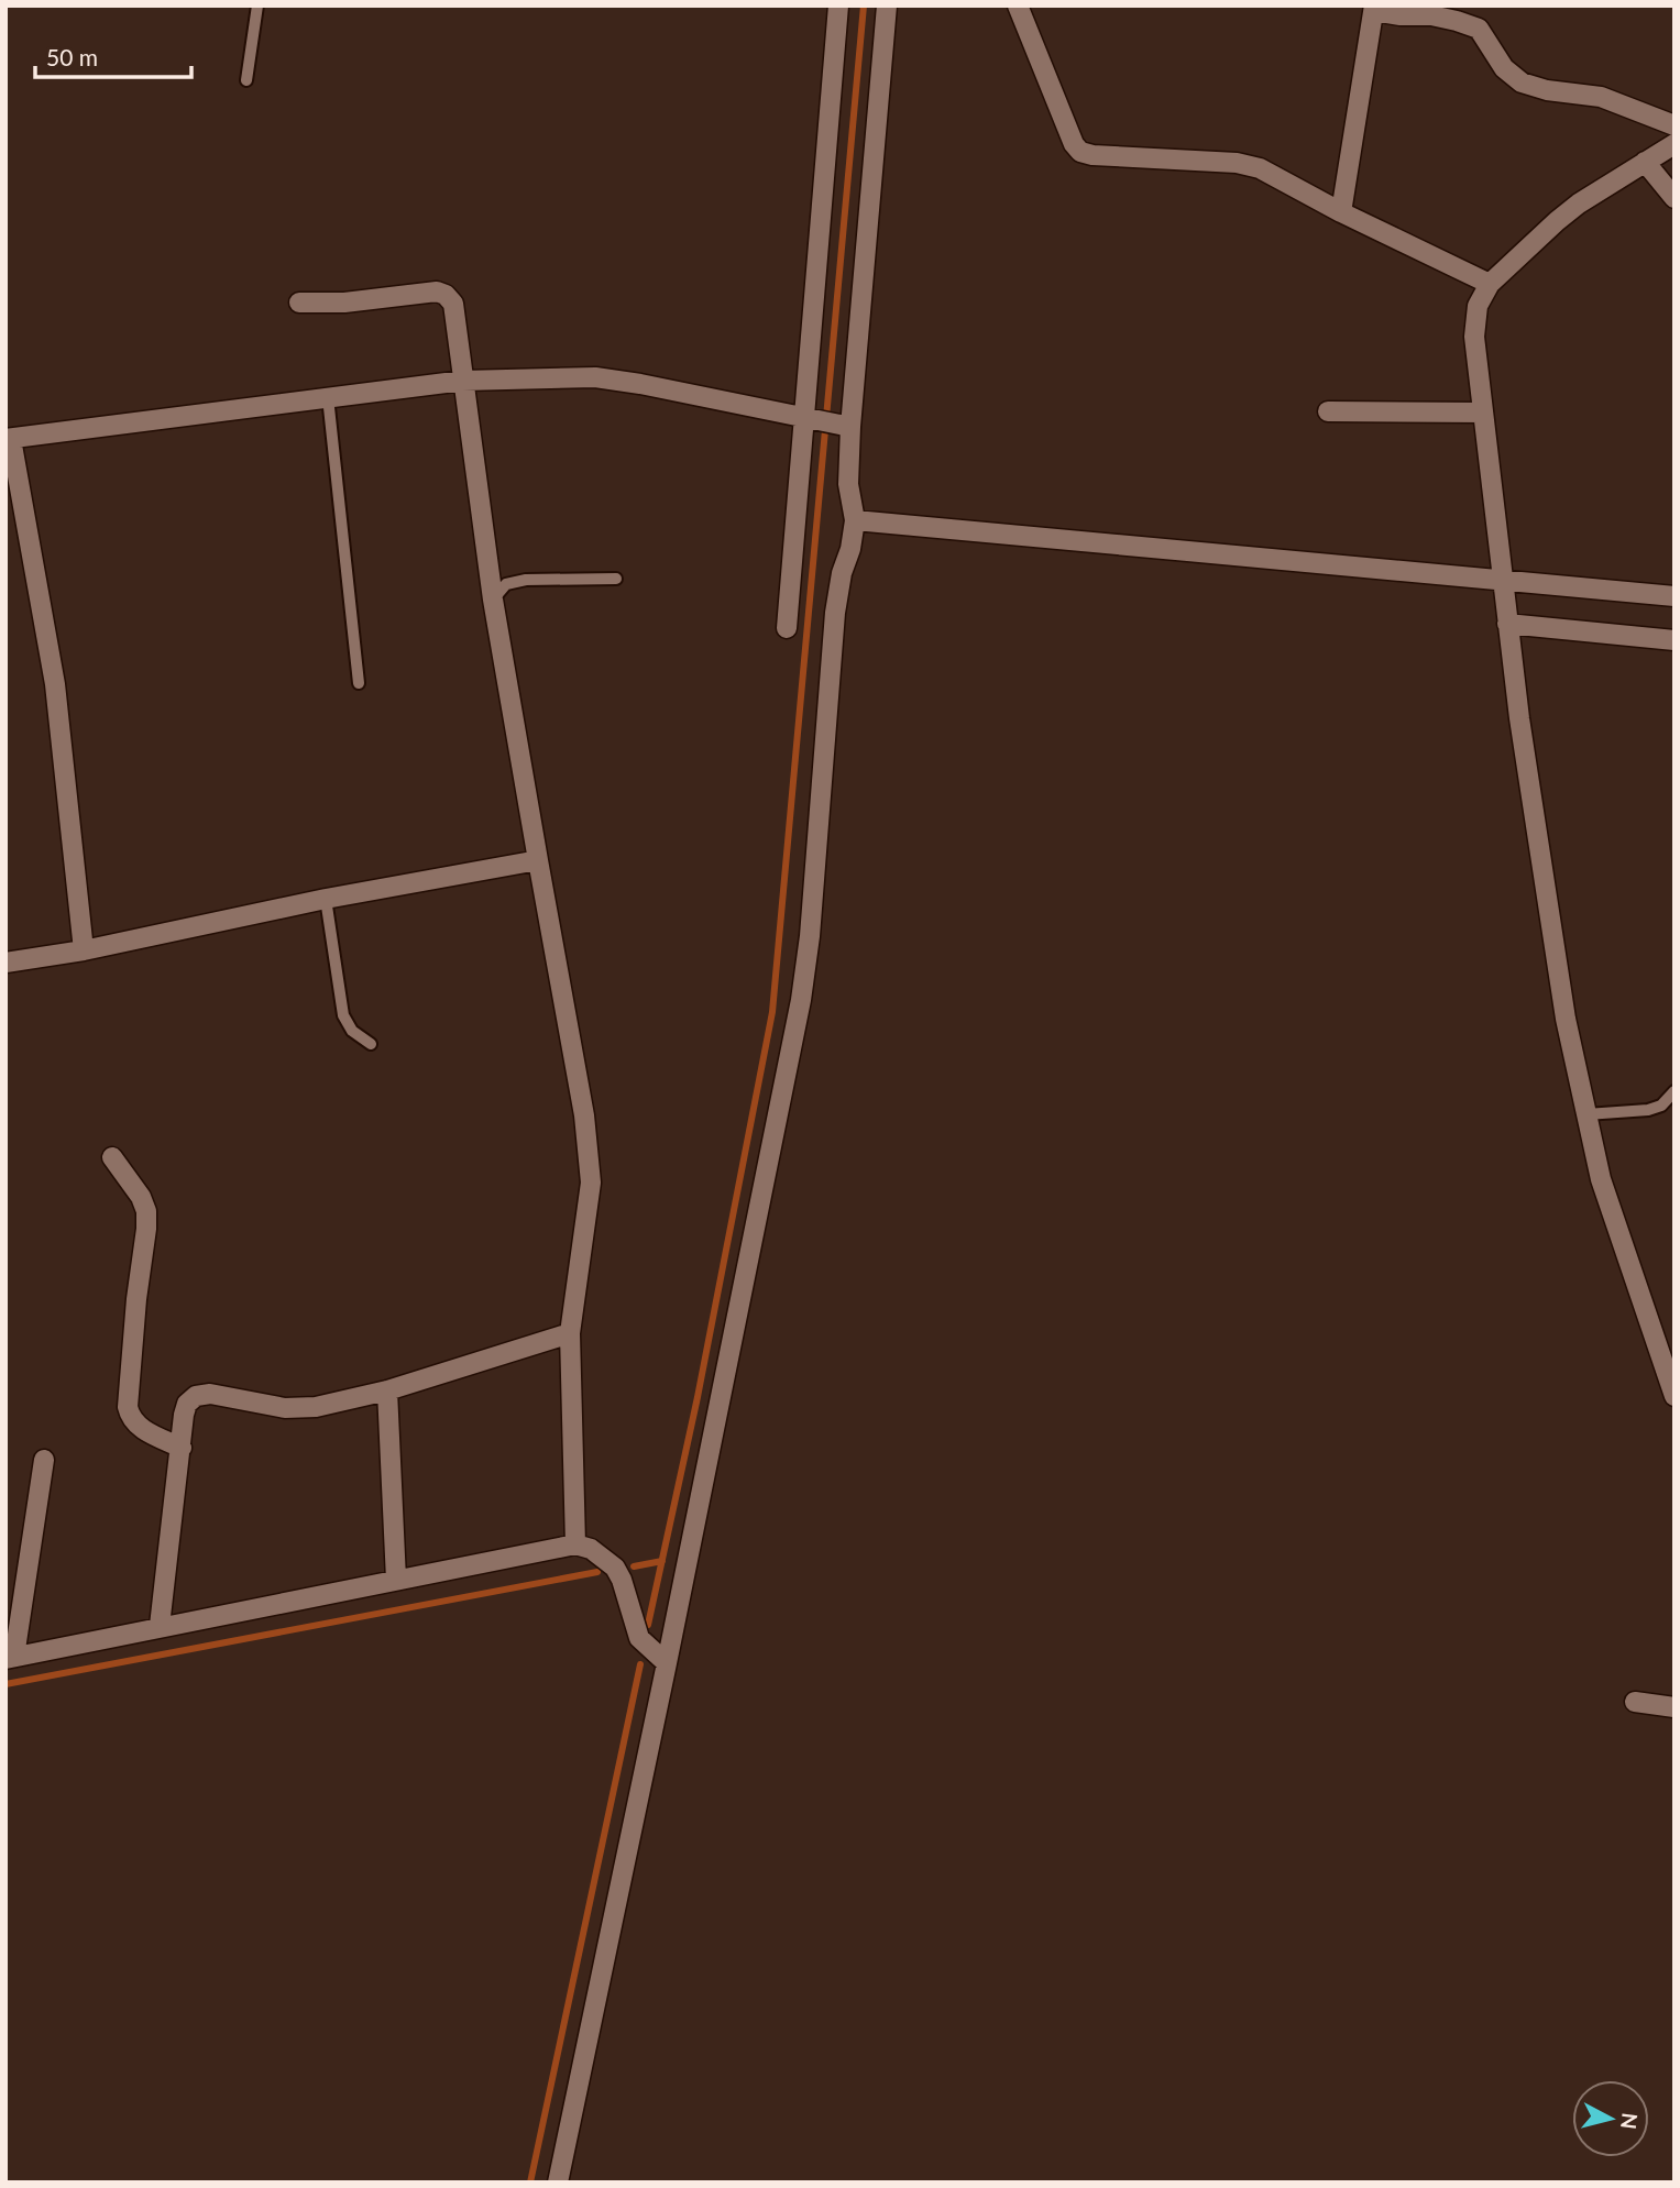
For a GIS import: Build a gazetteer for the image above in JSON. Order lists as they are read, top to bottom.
{
  "scale_bar": "50 m",
  "north": "right"
}
